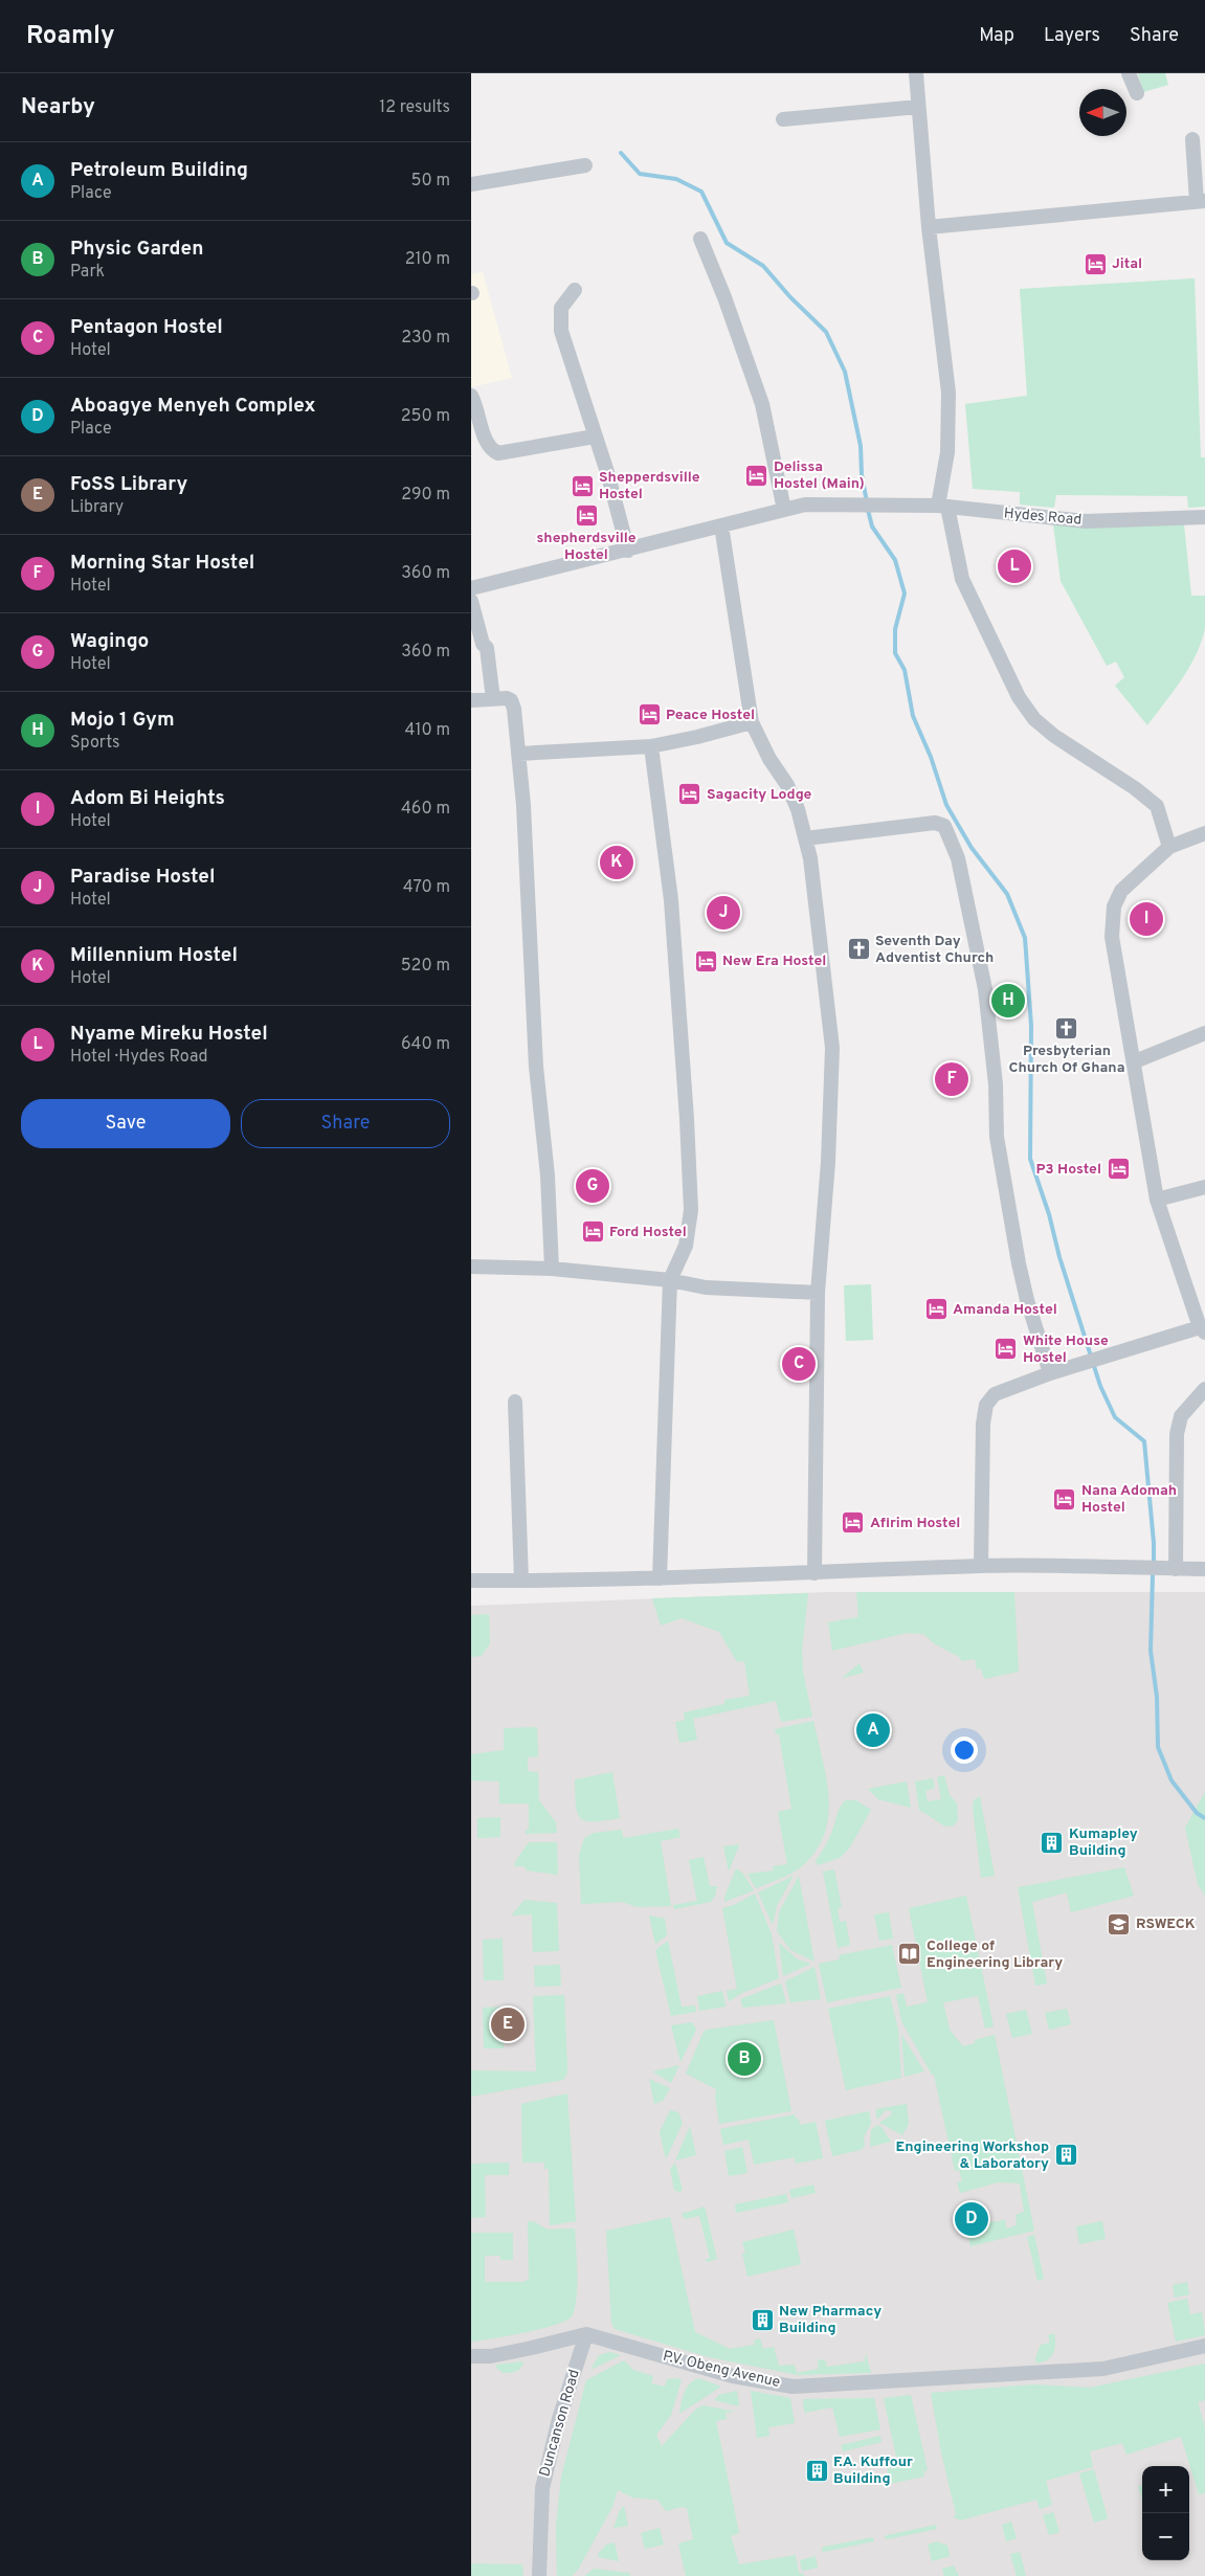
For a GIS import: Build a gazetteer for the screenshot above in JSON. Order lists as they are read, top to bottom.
{
  "streets": {
    "street": ["Hydes Road", "P.V. Obeng Avenue", "Duncanson Road"]
  },
  "crossings": [
    ["P.V. Obeng Avenue", "Duncanson Road"]
  ],
  "places": {
    "hotel": [
      "Jital",
      "Delissa Hostel (Main)",
      "Shepperdsville Hostel",
      "shepherdsville Hostel",
      "Peace Hostel",
      "Sagacity Lodge",
      "New Era Hostel",
      "P3 Hostel",
      "Ford Hostel",
      "Amanda Hostel",
      "White House Hostel",
      "Nana Adomah Hostel",
      "Afirim Hostel"
    ],
    "church": ["Seventh Day Adventist Church", "Presbyterian Church Of Ghana"],
    "building": [
      "Kumapley Building",
      "Engineering Workshop & Laboratory",
      "New Pharmacy Building",
      "F.A. Kuffour Building"
    ],
    "school or university": ["RSWECK"],
    "library": ["College of Engineering Library"]
  },
  "north": "left",
  "page": {
    "header": "Roamly",
    "nav": ["Map", "Layers", "Share"],
    "heading": ["Nearby", "12 results"],
    "list": [
      {
        "mark": "A",
        "name": "Petroleum Building",
        "note": "Place",
        "value": "50 m"
      },
      {
        "mark": "B",
        "name": "Physic Garden",
        "note": "Park",
        "value": "210 m"
      },
      {
        "mark": "C",
        "name": "Pentagon Hostel",
        "note": "Hotel",
        "value": "230 m"
      },
      {
        "mark": "D",
        "name": "Aboagye Menyeh Complex",
        "note": "Place",
        "value": "250 m"
      },
      {
        "mark": "E",
        "name": "FoSS Library",
        "note": "Library",
        "value": "290 m"
      },
      {
        "mark": "F",
        "name": "Morning Star Hostel",
        "note": "Hotel",
        "value": "360 m"
      },
      {
        "mark": "G",
        "name": "Wagingo",
        "note": "Hotel",
        "value": "360 m"
      },
      {
        "mark": "H",
        "name": "Mojo 1 Gym",
        "note": "Sports",
        "value": "410 m"
      },
      {
        "mark": "I",
        "name": "Adom Bi Heights",
        "note": "Hotel",
        "value": "460 m"
      },
      {
        "mark": "J",
        "name": "Paradise Hostel",
        "note": "Hotel",
        "value": "470 m"
      },
      {
        "mark": "K",
        "name": "Millennium Hostel",
        "note": "Hotel",
        "value": "520 m"
      },
      {
        "mark": "L",
        "name": "Nyame Mireku Hostel",
        "note": "Hotel · Hydes Road",
        "value": "640 m"
      }
    ],
    "pins": [
      "L",
      "K",
      "J",
      "I",
      "H",
      "F",
      "G",
      "C",
      "A",
      "E",
      "B",
      "D"
    ],
    "buttons": ["Save", "Share"],
    "map_buttons": ["+", "−"]
  }
}
